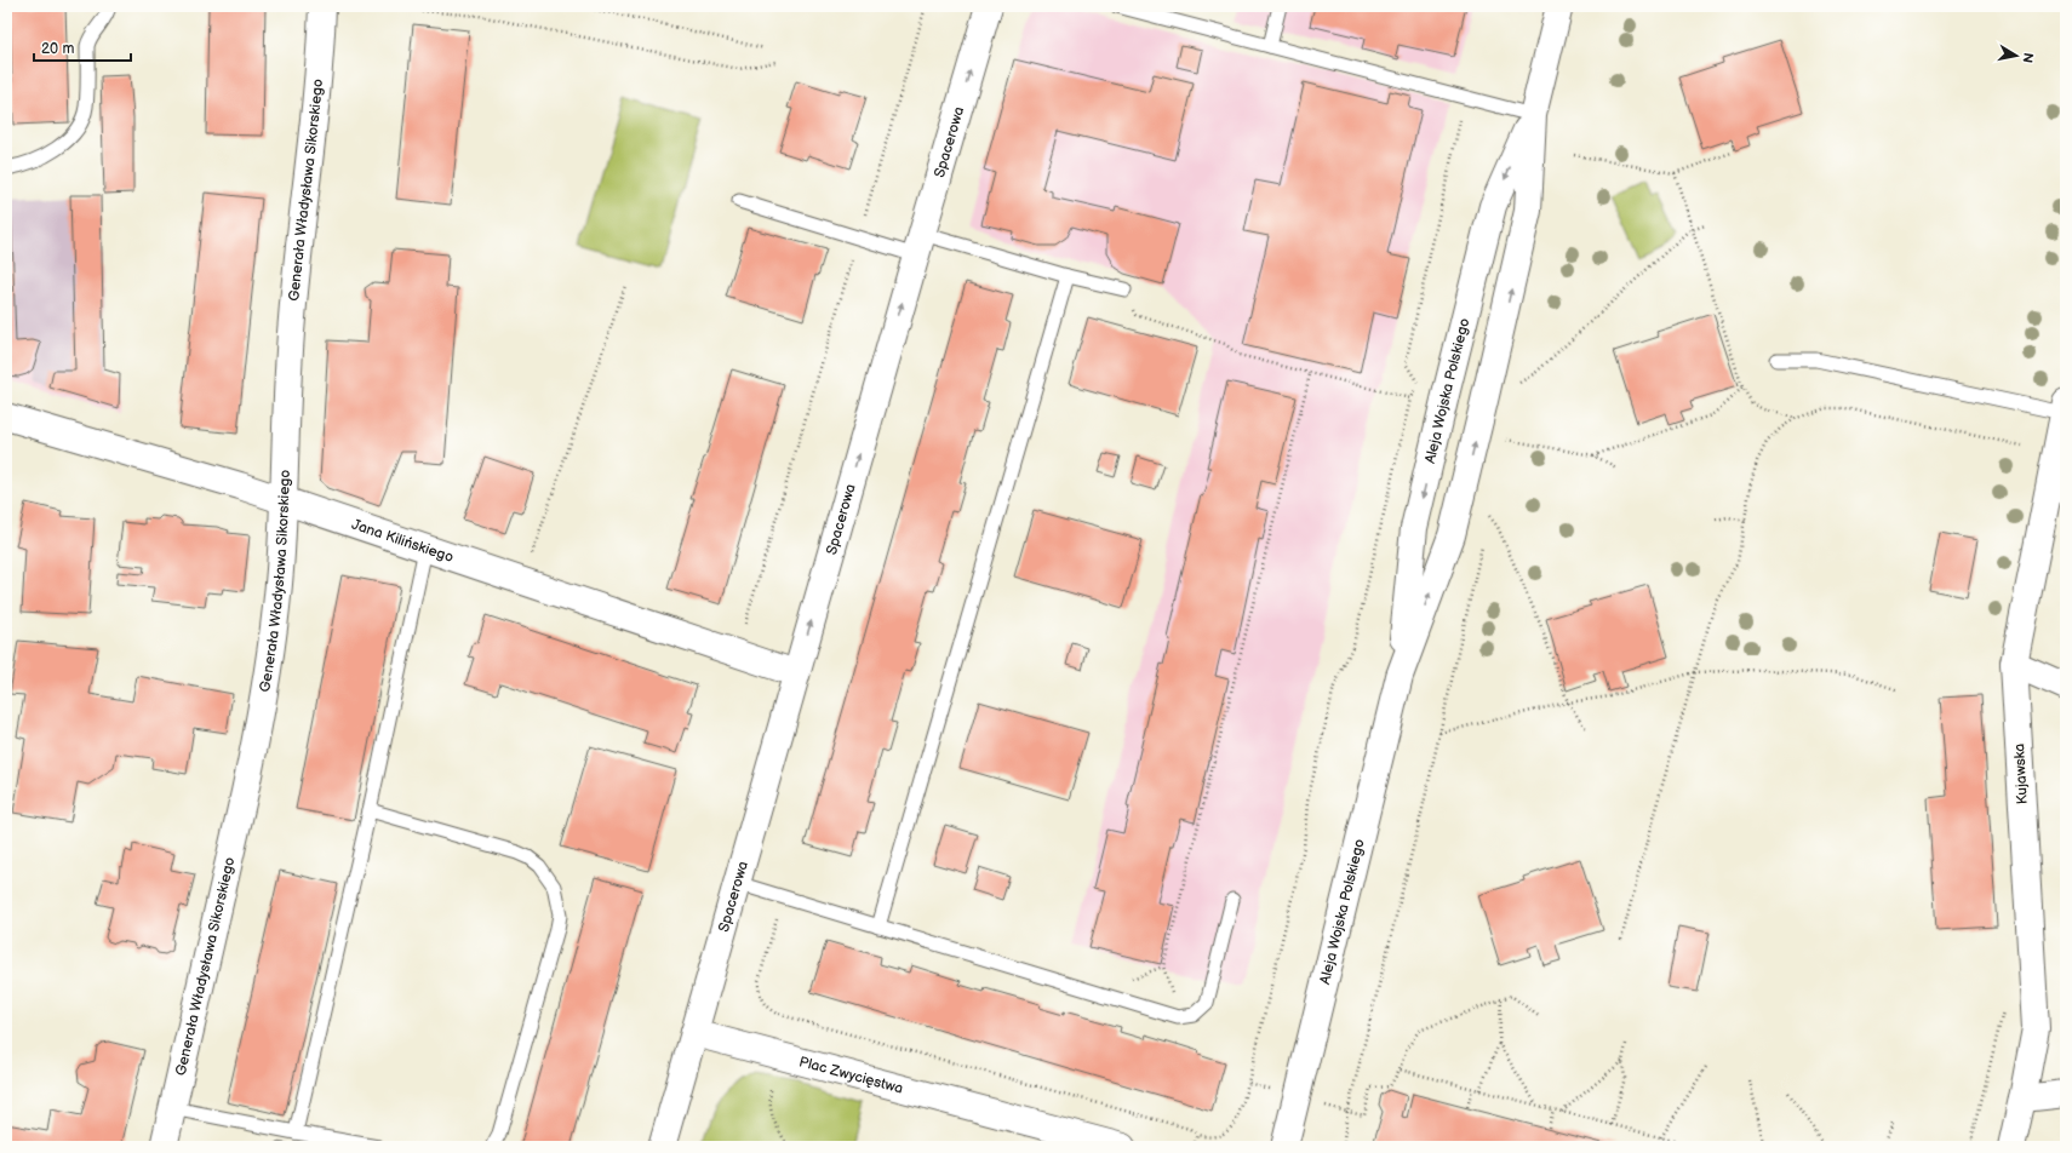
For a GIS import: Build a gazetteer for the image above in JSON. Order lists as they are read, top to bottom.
{
  "streets": {
    "street": [
      "Spacerowa",
      "Generała Władysława Sikorskiego",
      "Aleja Wojska Polskiego",
      "Jana Kilińskiego",
      "Kujawska",
      "Plac Zwycięstwa"
    ]
  },
  "crossings": [
    ["Spacerowa", "Jana Kilińskiego"],
    ["Spacerowa", "Plac Zwycięstwa"],
    ["Generała Władysława Sikorskiego", "Jana Kilińskiego"]
  ],
  "one_way": ["Spacerowa"],
  "scale_bar": "20 m",
  "north": "right"
}
